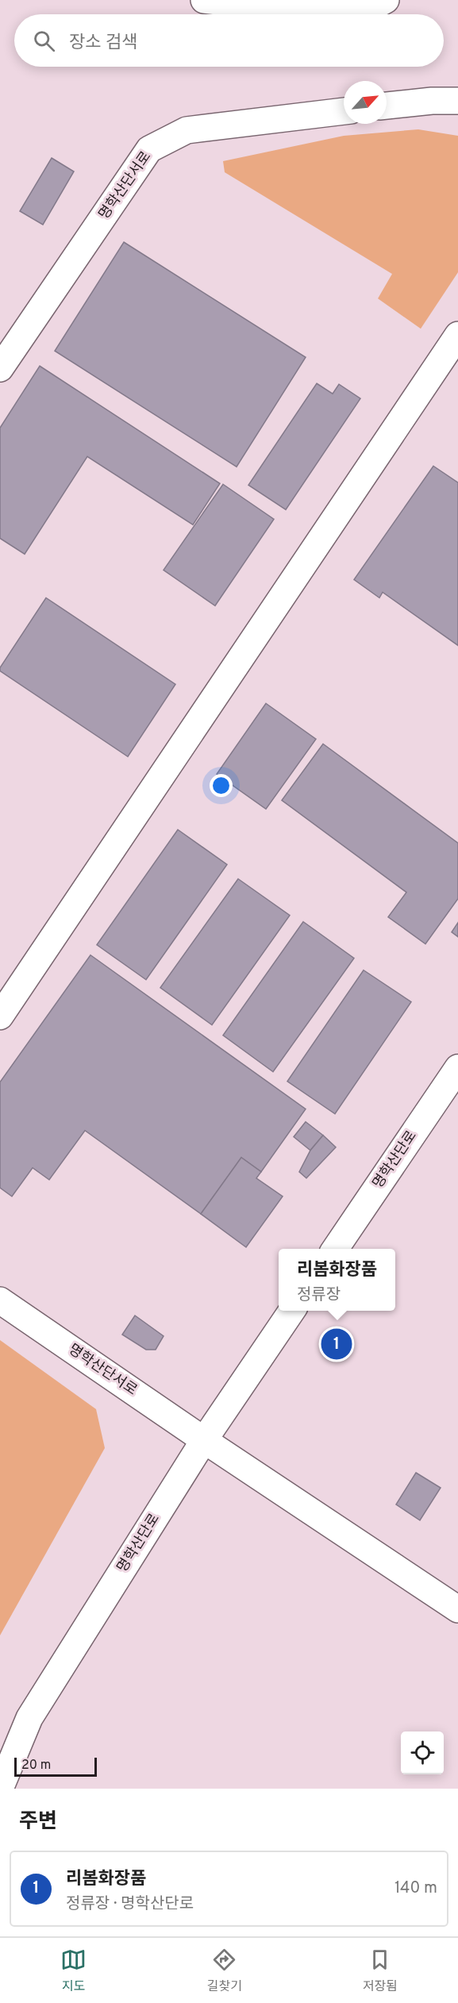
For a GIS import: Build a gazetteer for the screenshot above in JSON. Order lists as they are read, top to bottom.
{
  "streets": {
    "street": ["명학산단서로", "명학산단로"]
  },
  "crossings": [
    ["명학산단서로", "명학산단로"]
  ],
  "scale_bar": "20 m",
  "north": "top right",
  "page": {
    "search": "장소 검색",
    "popup": ["리봄화장품", "정류장"],
    "pins": "1",
    "scale": "20 m",
    "heading": "주변",
    "list": [
      {
        "mark": "1",
        "name": "리봄화장품",
        "note": "정류장 · 명학산단로",
        "value": "140 m"
      }
    ],
    "nav": ["지도", "길찾기", "저장됨"]
  }
}
